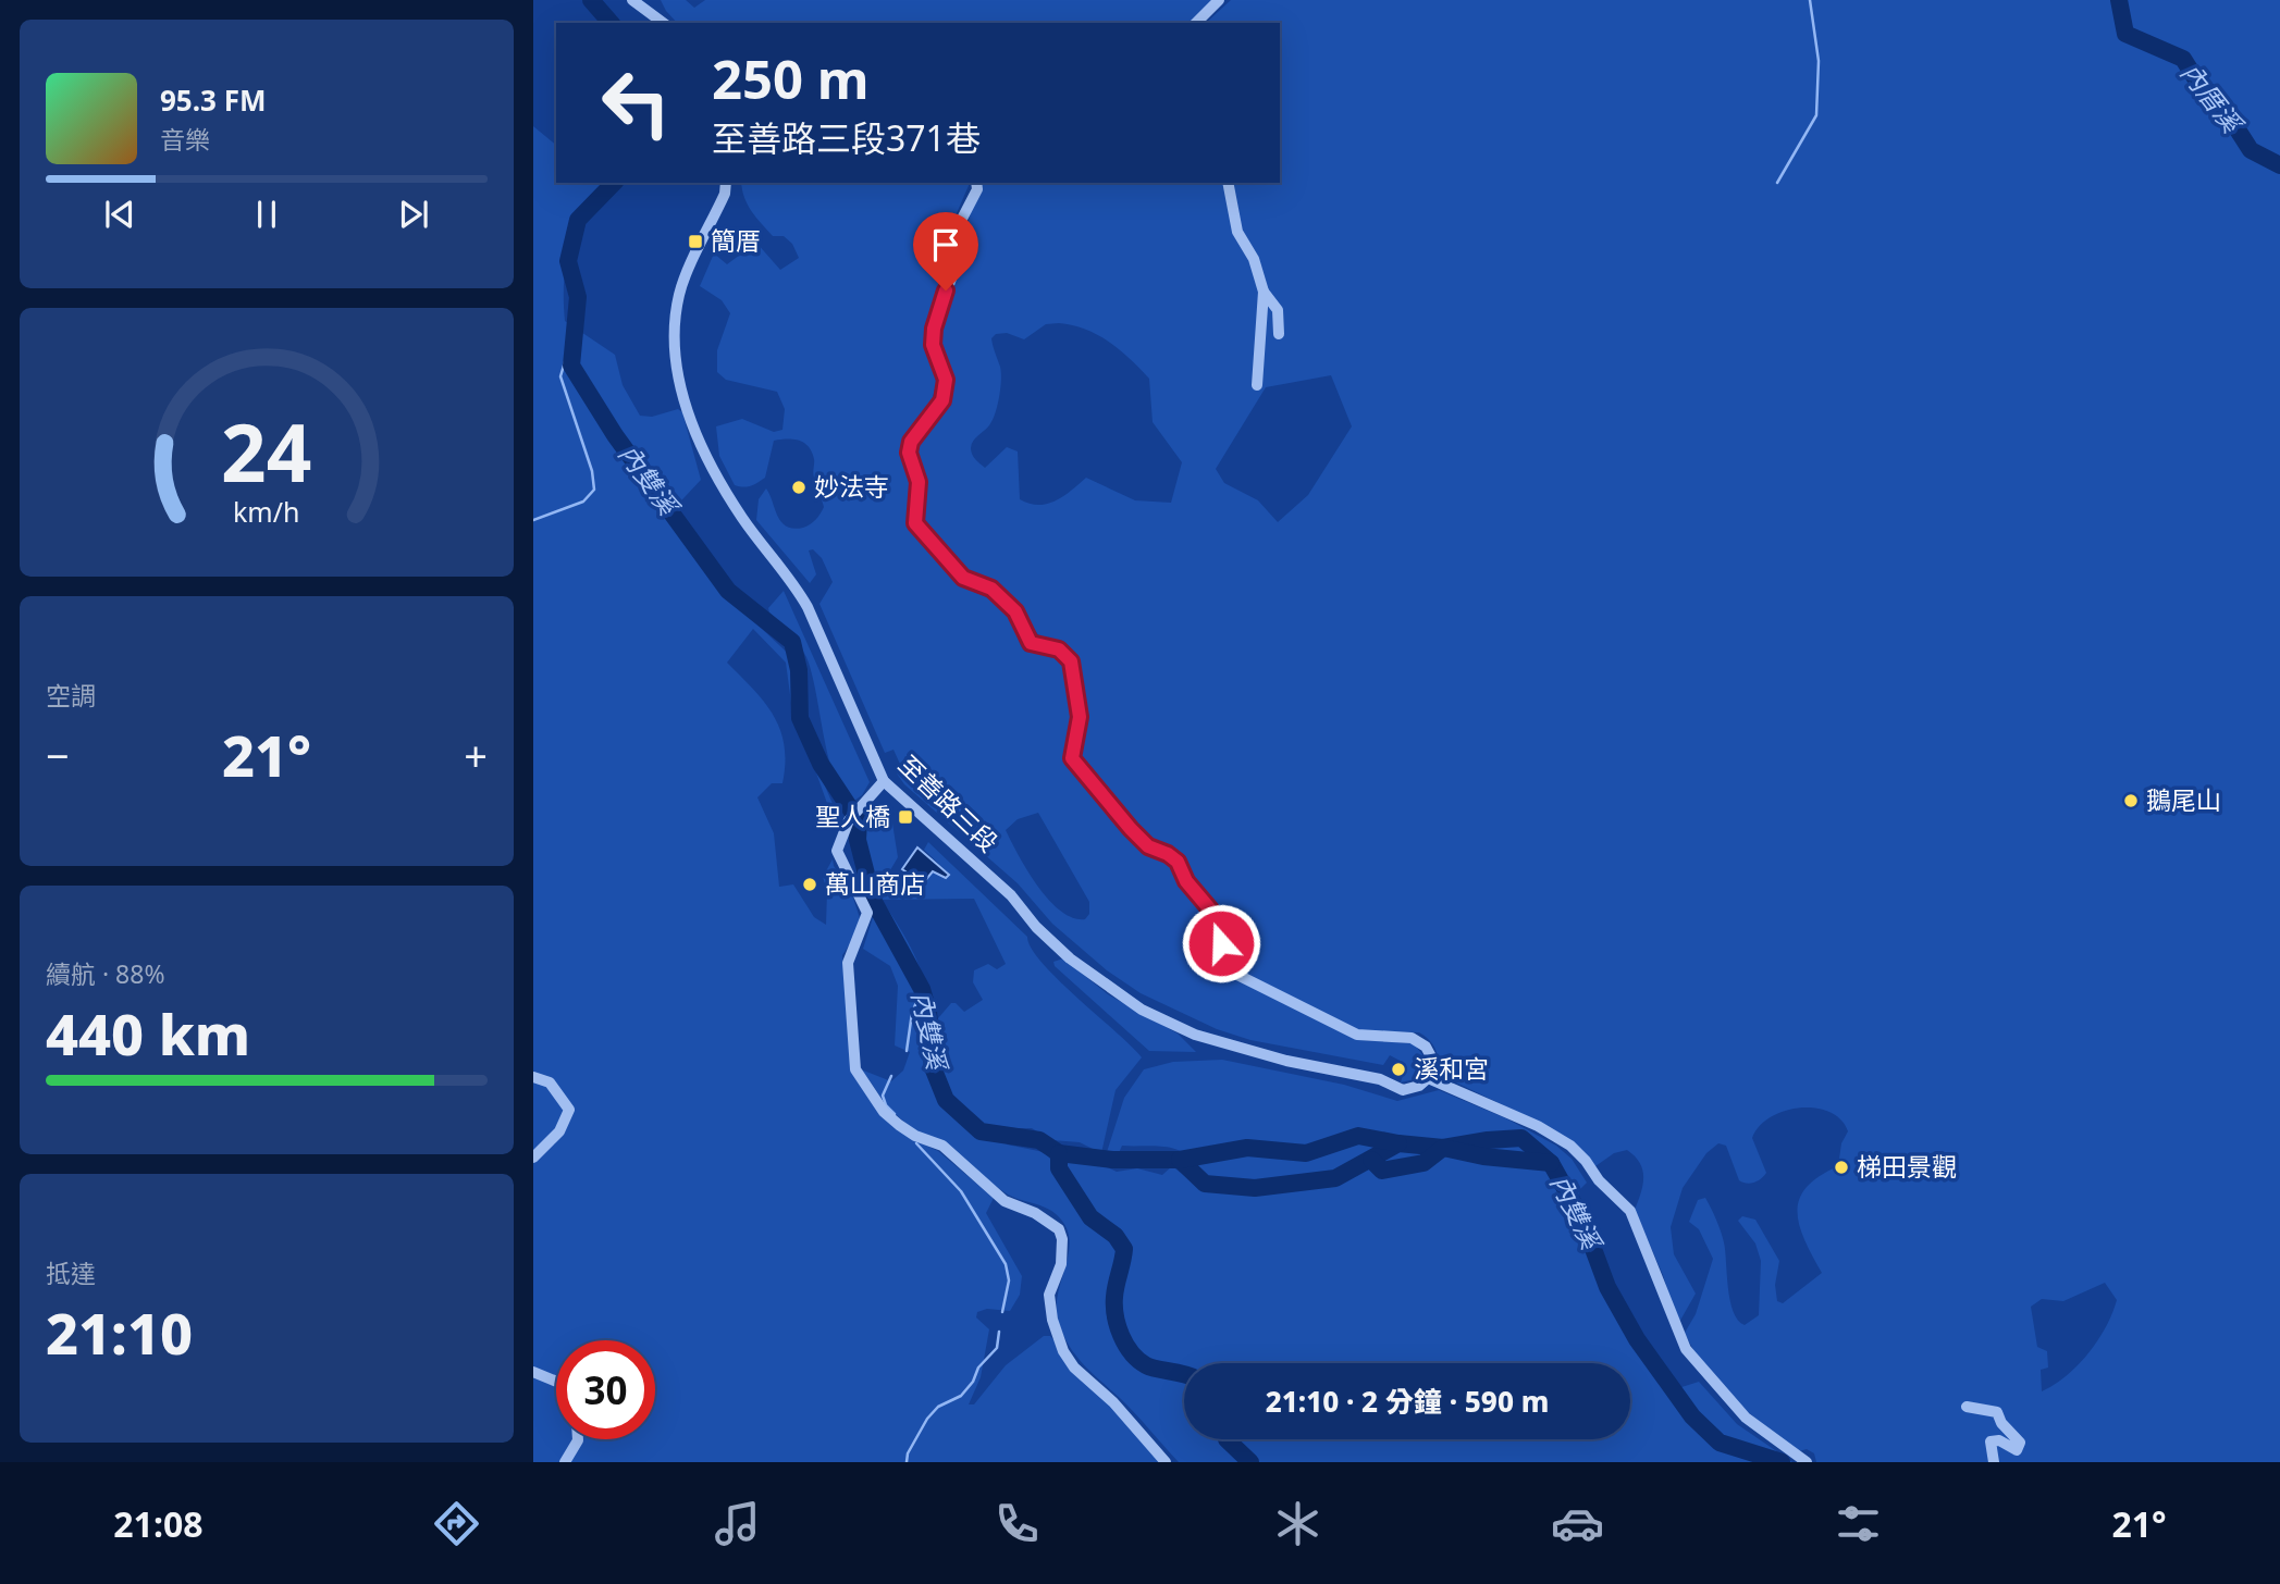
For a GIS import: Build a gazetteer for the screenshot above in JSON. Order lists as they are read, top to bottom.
{
  "streets": {
    "street": ["至善路三段"]
  },
  "water": ["內厝溪", "內雙溪"],
  "places": {
    "transit": ["簡厝", "聖人橋"],
    "other": [
      "妙法寺",
      "鵝尾山",
      "萬山商店",
      "溪和宮",
      "梯田景觀"
    ]
  },
  "page": {
    "turn": ["250 m", "至善路三段371巷"],
    "song": ["95.3 FM", "音樂"],
    "tile": [
      "空調",
      ["續航 · 88%", "440 km"],
      ["抵達", "21:10"]
    ],
    "heat": ["−", "21°", "+"],
    "limit": "30",
    "trip": "21:10 · 2 分鐘 · 590 m",
    "tabs": ["21:08", "21°"],
    "gauge": ["24", "km/h"]
  }
}
